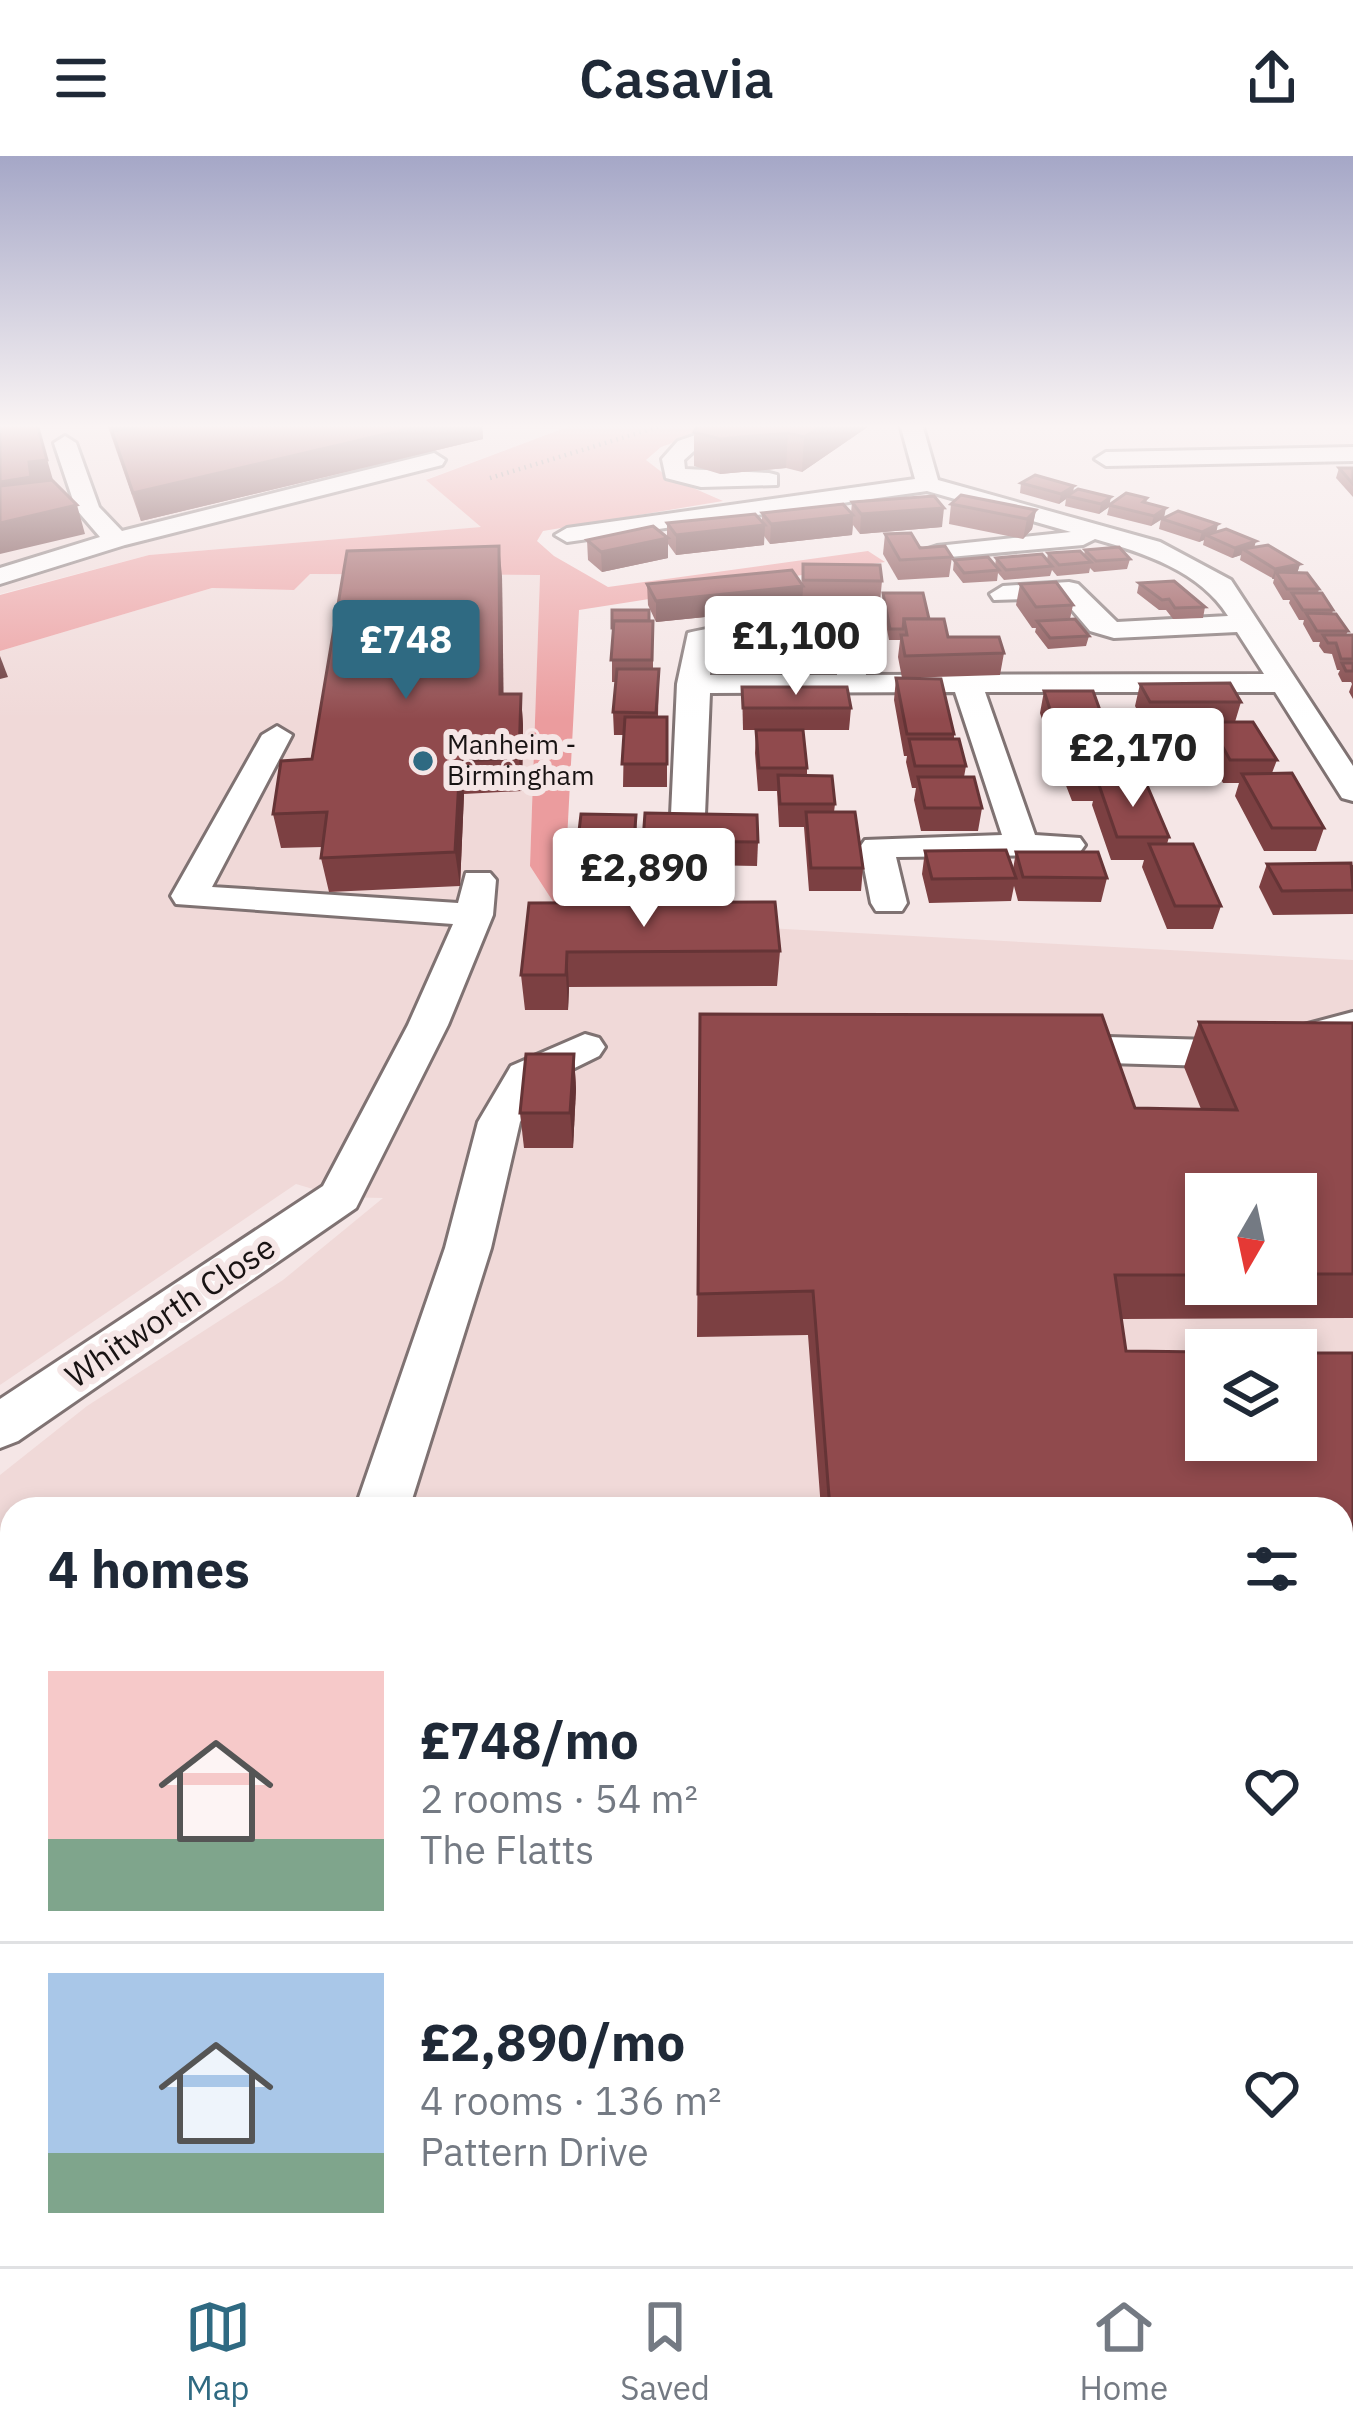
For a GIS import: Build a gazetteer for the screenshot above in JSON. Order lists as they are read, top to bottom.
{
  "streets": {
    "street": ["Whitworth Close"]
  },
  "places": ["Manheim - Birmingham"],
  "north": "bottom",
  "page": {
    "header": "Casavia",
    "price": [
      "£1,100",
      "£748",
      "£2,170",
      "£2,890"
    ],
    "heading": "4 homes",
    "list": [
      {
        "name": "£748/mo",
        "note": "2 rooms · 54 m² · The Flatts"
      },
      {
        "name": "£2,890/mo",
        "note": "4 rooms · 136 m² · Pattern Drive"
      }
    ],
    "tabs": ["Map", "Saved", "Home"]
  }
}
